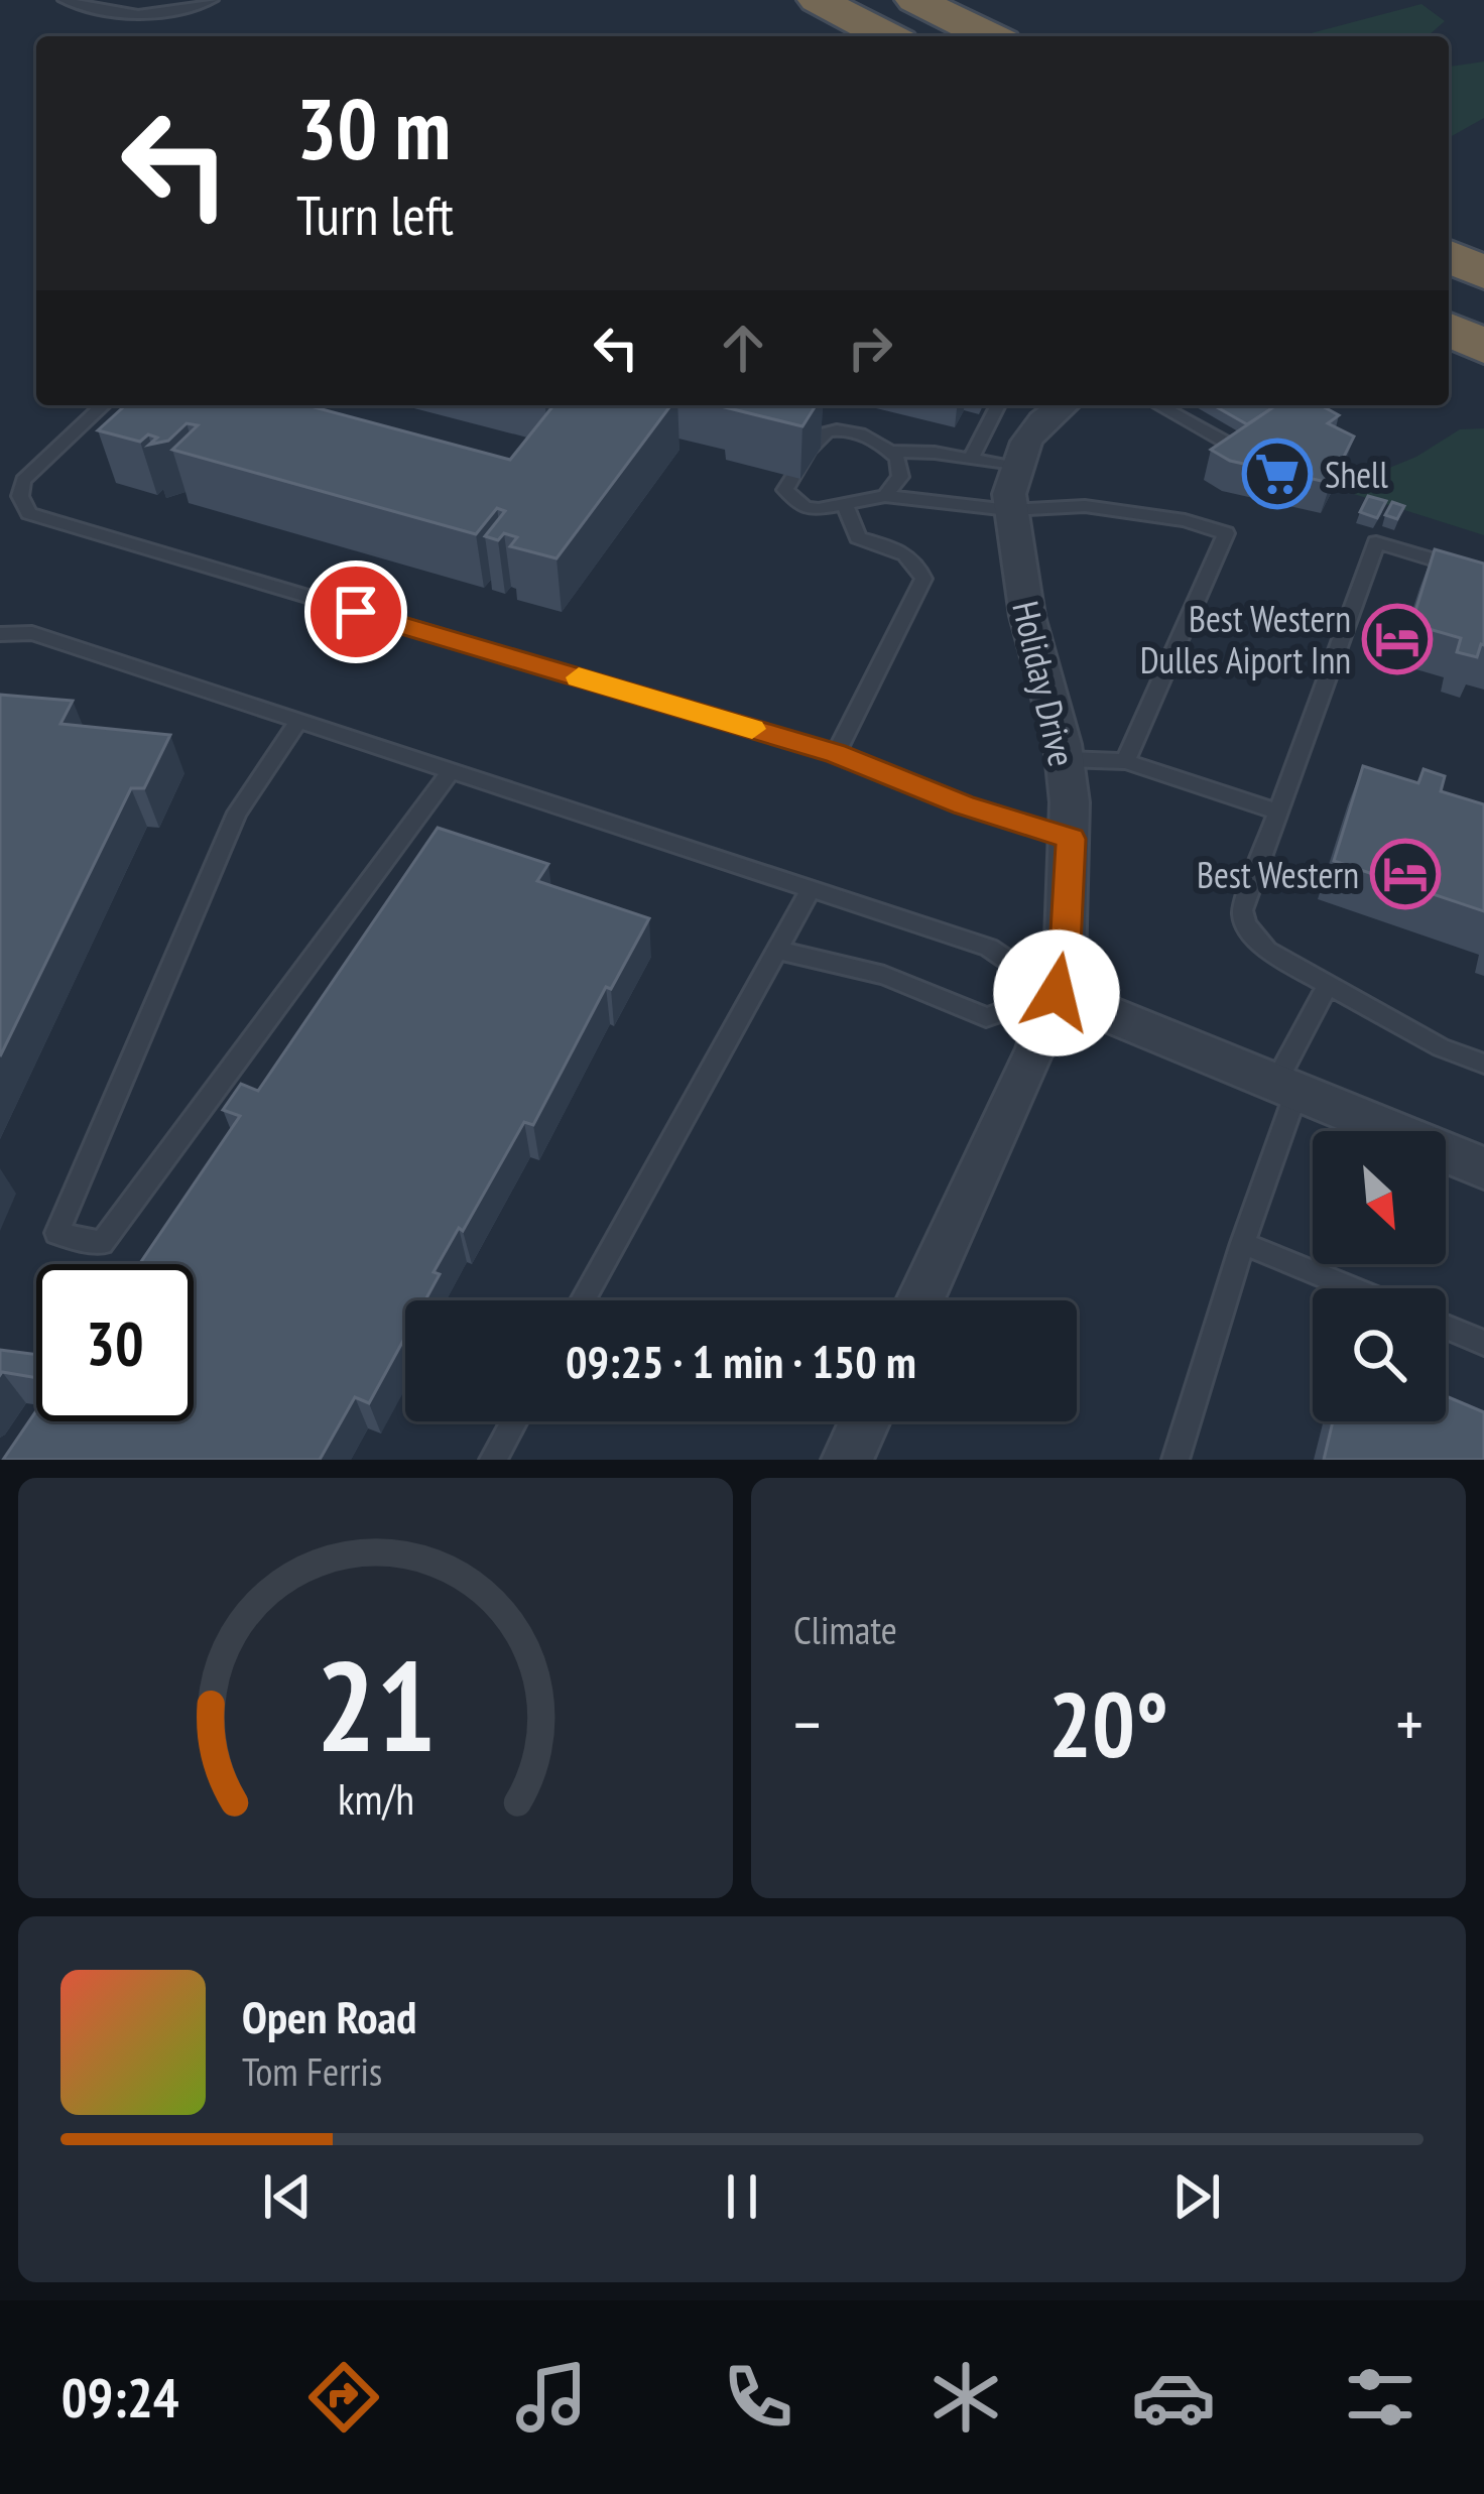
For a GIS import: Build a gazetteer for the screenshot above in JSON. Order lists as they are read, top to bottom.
{
  "streets": {
    "street": ["Holiday Drive"]
  },
  "places": {
    "supermarket": ["Shell"],
    "hotel": ["Best Western Dulles Aiport Inn", "Best Western"]
  },
  "north": "bottom right",
  "page": {
    "turn": ["30 m", "Turn left"],
    "limit": "30",
    "trip": "09:25 · 1 min · 150 m",
    "tile": "Climate",
    "heat": ["−", "20°", "+"],
    "song": ["Open Road", "Tom Ferris"],
    "tabs": "09:24",
    "gauge": ["21", "km/h"]
  }
}
